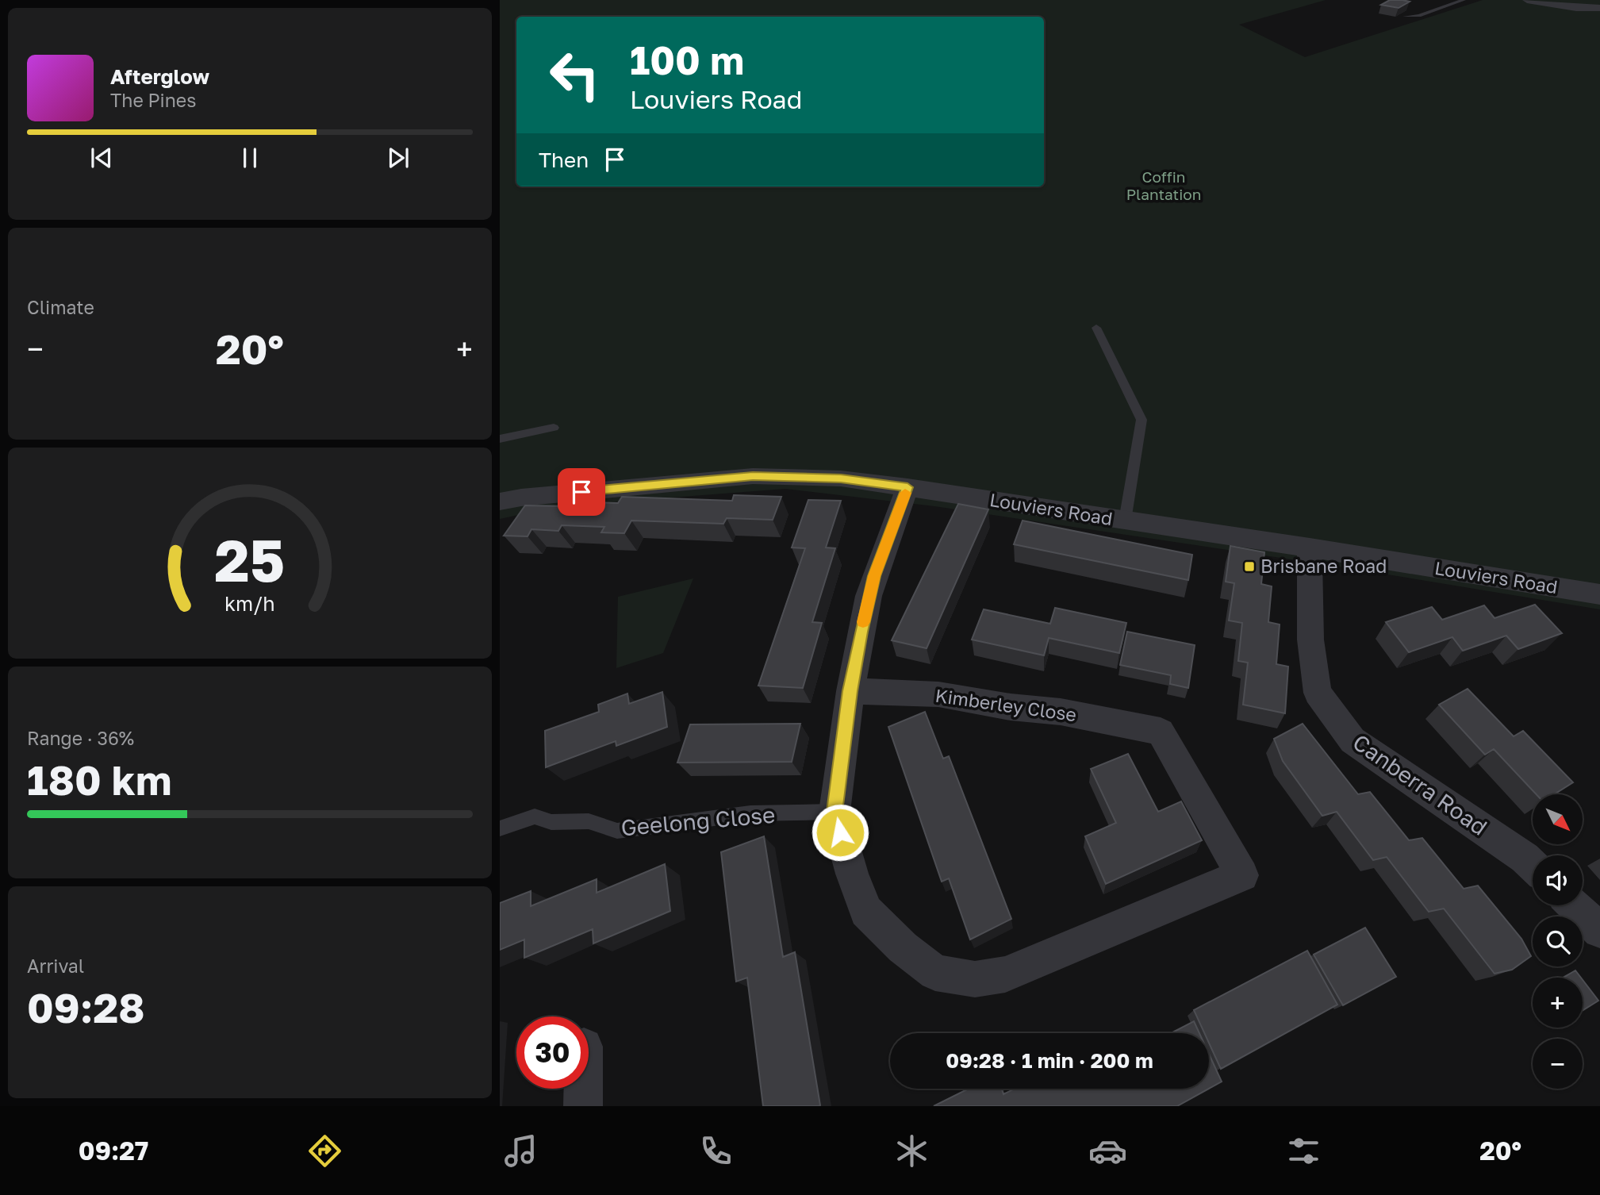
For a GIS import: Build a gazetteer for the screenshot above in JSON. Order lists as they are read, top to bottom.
{
  "streets": {
    "street": ["Louviers Road", "Kimberley Close", "Canberra Road"],
    "lane": ["Geelong Close"]
  },
  "crossings": [
    ["Louviers Road", "Canberra Road"],
    ["Kimberley Close", "Geelong Close"]
  ],
  "parks": ["Coffin Plantation"],
  "places": {
    "transit": ["Brisbane Road"]
  },
  "north": "bottom right",
  "page": {
    "turn": ["100 m", "Louviers Road"],
    "song": ["Afterglow", "The Pines"],
    "then": "Then",
    "tile": [
      "Climate",
      ["Range · 36%", "180 km"],
      ["Arrival", "09:28"]
    ],
    "heat": ["−", "20°", "+"],
    "map_buttons": ["+", "−"],
    "limit": "30",
    "trip": "09:28 · 1 min · 200 m",
    "tabs": ["09:27", "20°"],
    "gauge": ["25", "km/h"]
  }
}
